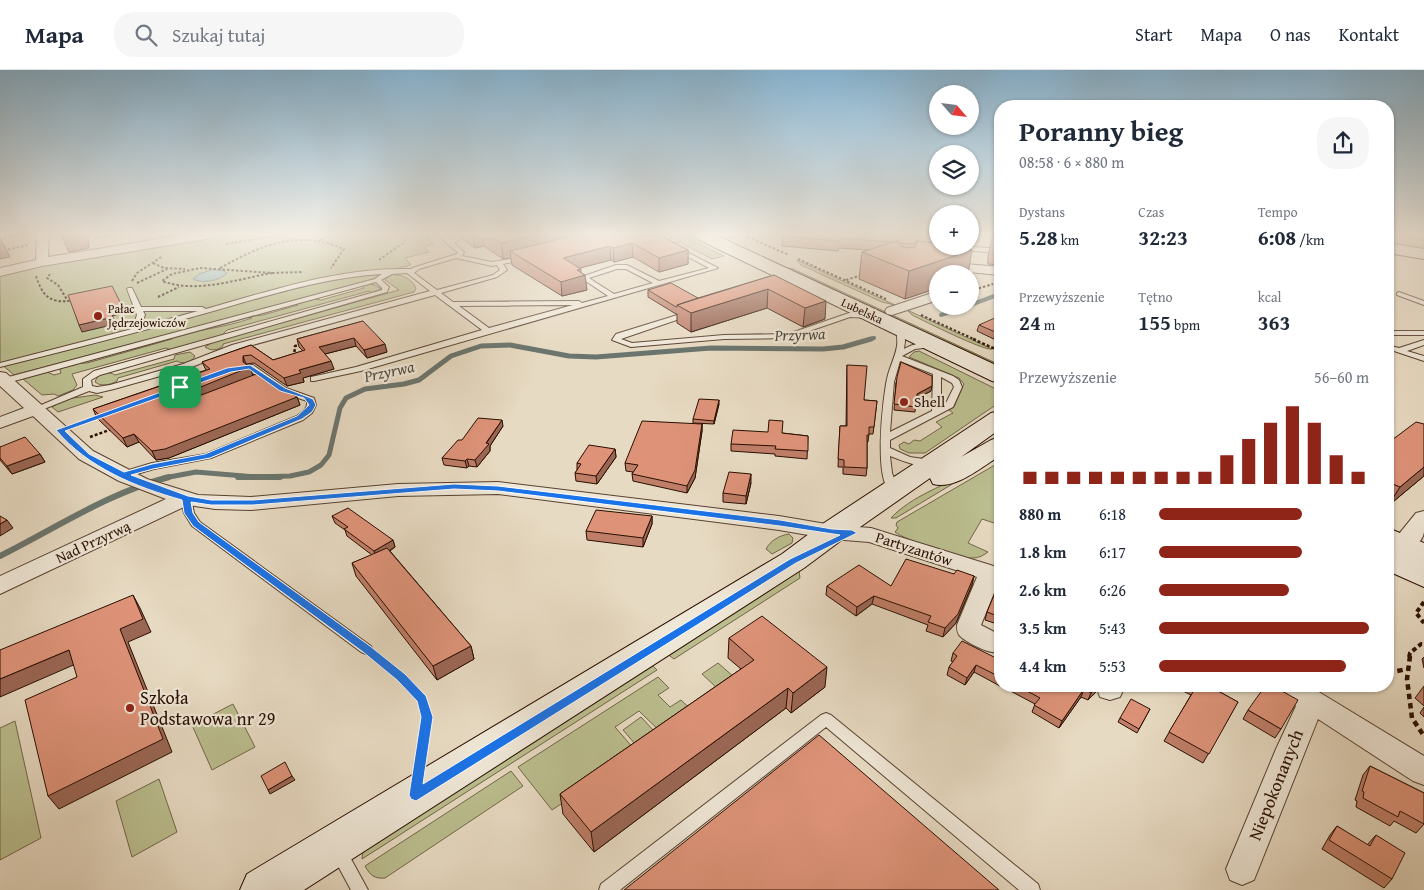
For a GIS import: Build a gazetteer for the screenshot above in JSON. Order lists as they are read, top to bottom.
{
  "streets": {
    "main road": ["Lubelska"],
    "street": ["Nad Przyrwą", "Partyzantów", "Niepokonanych"]
  },
  "crossings": [
    ["Nad Przyrwą", "Partyzantów"]
  ],
  "water": ["Przyrwa"],
  "places": ["Pałac Jędrzejowiczów", "Shell", "Szkoła Podstawowa nr 29"],
  "north": "bottom right",
  "page": {
    "header": "Mapa",
    "search": "Szukaj tutaj",
    "nav": [
      "Start",
      "Mapa",
      "O nas",
      "Kontakt"
    ],
    "map_buttons": ["+", "−"],
    "heading": ["Poranny bieg", "08:58 · 6 × 880 m"],
    "stats": [
      ["Dystans", "5.28 km"],
      ["Czas", "32:23"],
      ["Tempo", "6:08 /km"],
      ["Przewyższenie", "24 m"],
      ["Tętno", "155 bpm"],
      ["kcal", "363"]
    ],
    "chart": ["Przewyższenie", "56–60 m"],
    "list": [
      {
        "name": "880 m",
        "note": "6:18"
      },
      {
        "name": "1.8 km",
        "note": "6:17"
      },
      {
        "name": "2.6 km",
        "note": "6:26"
      },
      {
        "name": "3.5 km",
        "note": "5:43"
      },
      {
        "name": "4.4 km",
        "note": "5:53"
      }
    ]
  }
}
